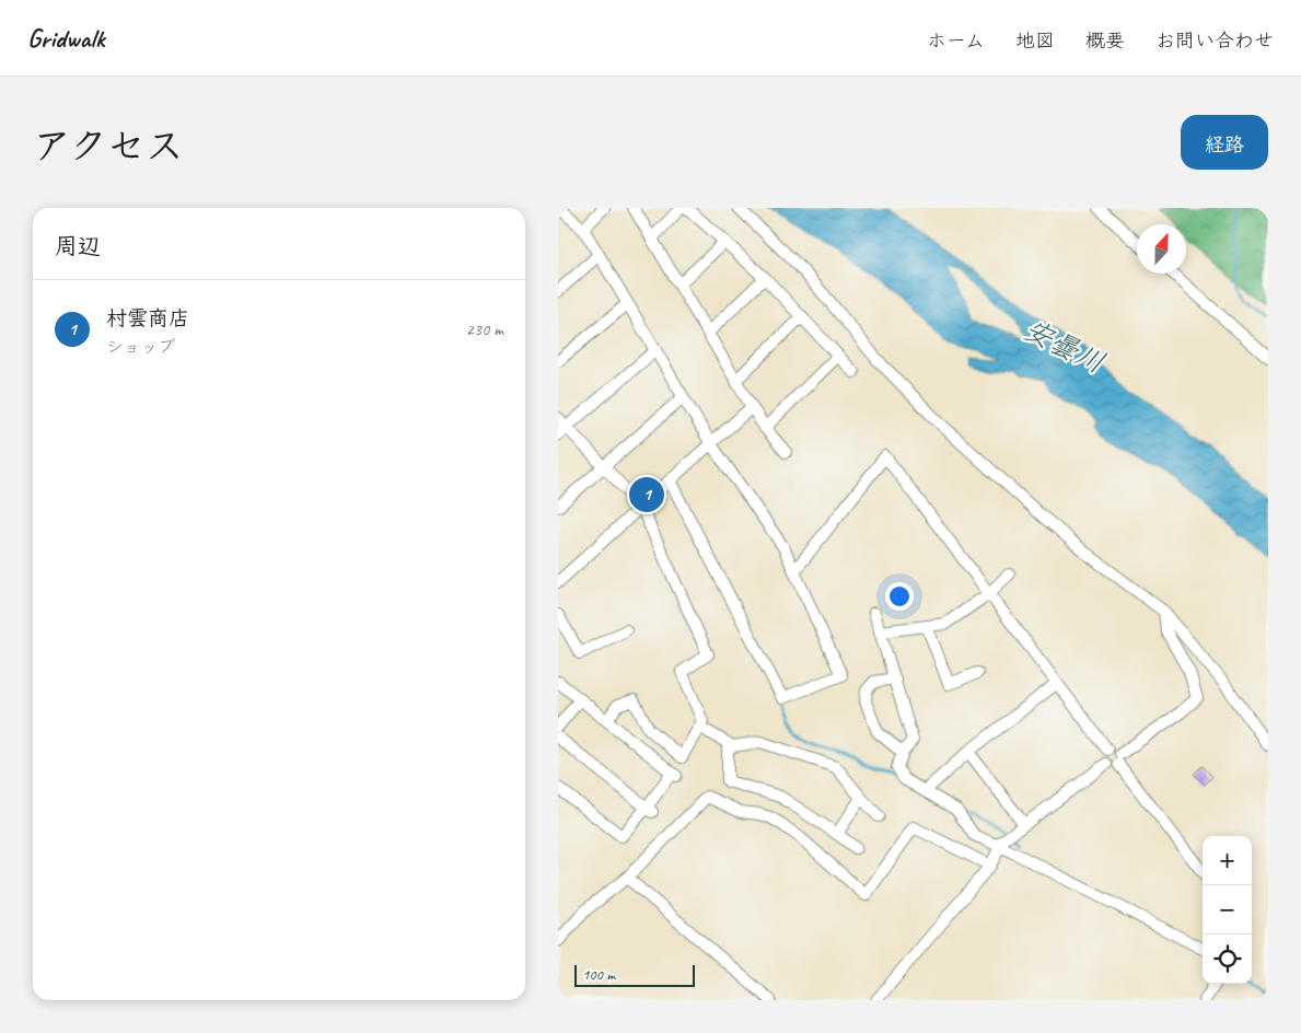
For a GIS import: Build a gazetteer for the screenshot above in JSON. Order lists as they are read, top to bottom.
{
  "water": ["安曇川"],
  "scale_bar": "100 m",
  "north": "top",
  "page": {
    "header": "Gridwalk",
    "nav": [
      "ホーム",
      "地図",
      "概要",
      "お問い合わせ"
    ],
    "title": "アクセス",
    "buttons": "経路",
    "heading": "周辺",
    "list": [
      {
        "mark": "1",
        "name": "村雲商店",
        "note": "ショップ",
        "value": "230 m"
      }
    ],
    "pins": "1",
    "map_buttons": ["+", "−"],
    "scale": "100 m"
  }
}
